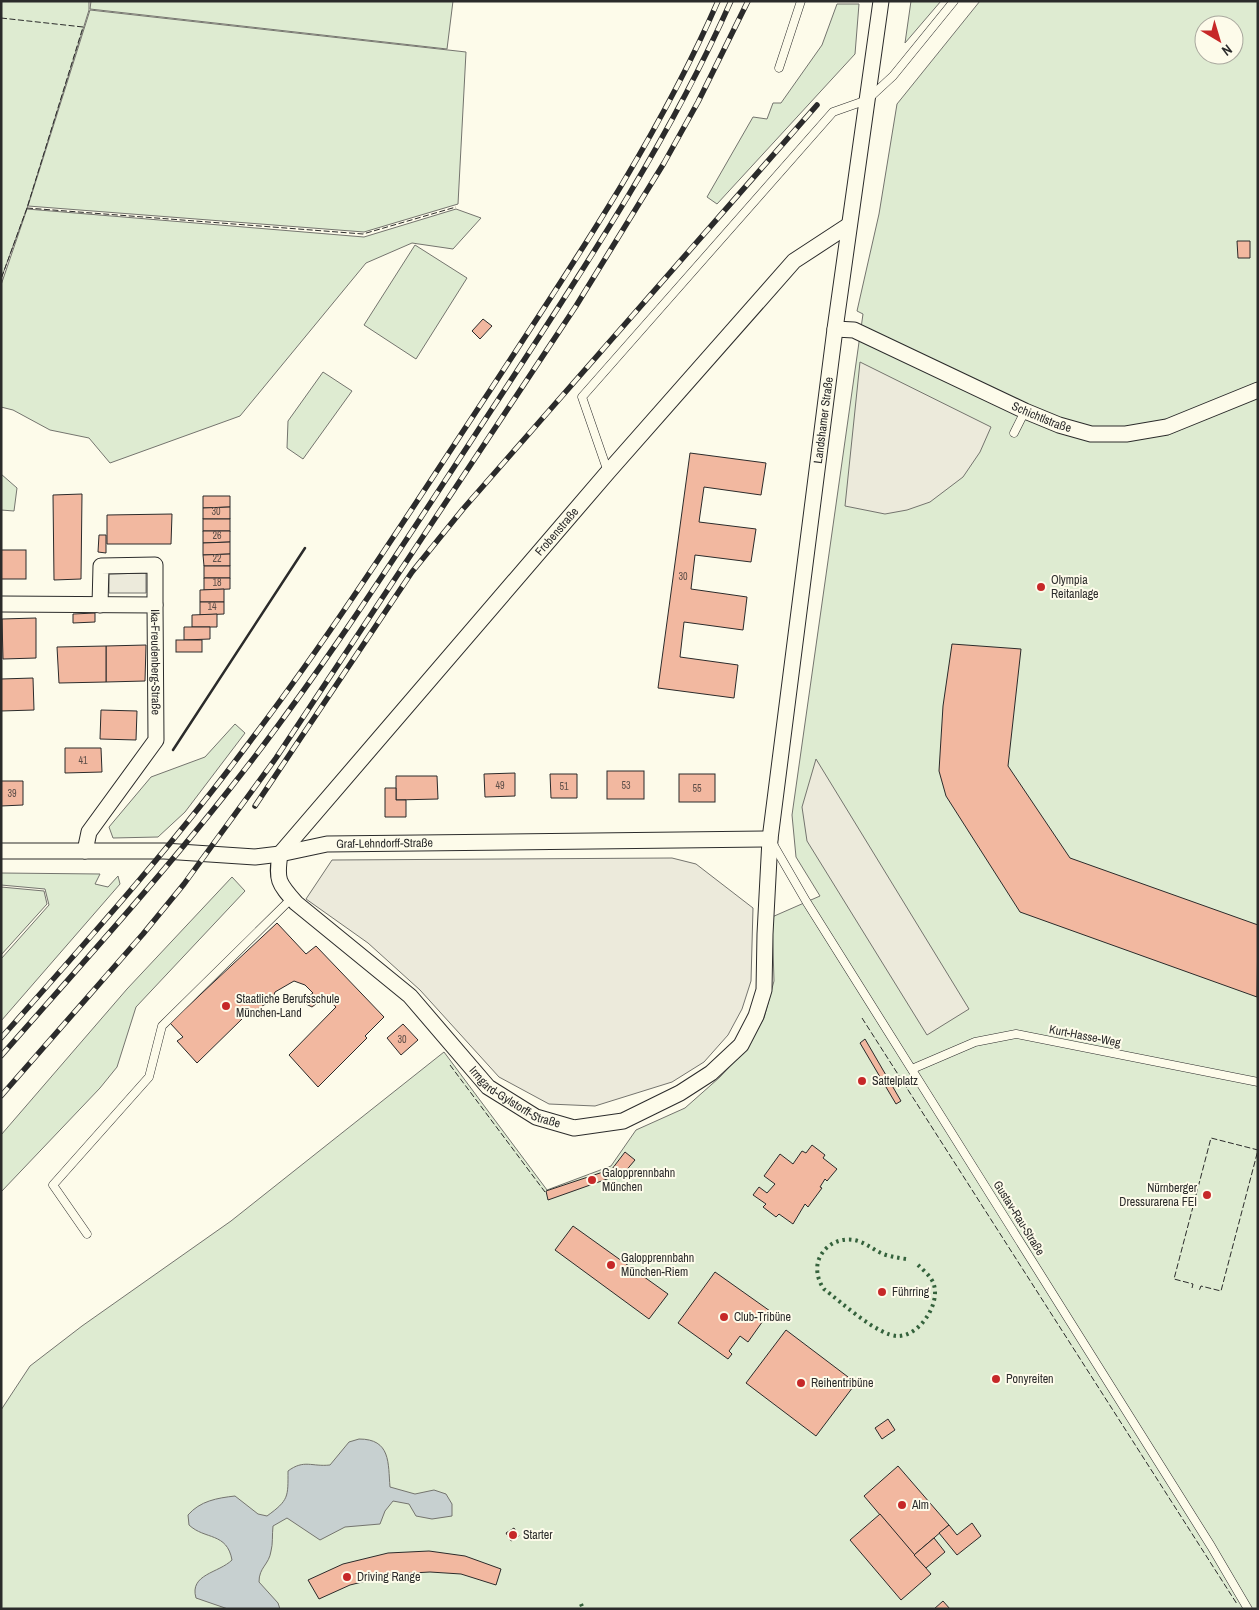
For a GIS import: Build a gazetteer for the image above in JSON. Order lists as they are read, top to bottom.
{
  "streets": {
    "street": [
      "Schichtlstraße",
      "Landshamer Straße",
      "Frobenstraße",
      "Ika-Freudenberg-Straße",
      "Graf-Lehndorff-Straße",
      "Irmgard-Gylstorff-Straße"
    ],
    "lane": ["Kurt-Hasse-Weg", "Gustav-Rau-Straße"]
  },
  "crossings": [
    ["Schichtlstraße", "Landshamer Straße"],
    ["Landshamer Straße", "Frobenstraße"],
    ["Landshamer Straße", "Graf-Lehndorff-Straße"],
    ["Landshamer Straße", "Irmgard-Gylstorff-Straße"],
    ["Landshamer Straße", "Gustav-Rau-Straße"],
    ["Frobenstraße", "Graf-Lehndorff-Straße"],
    ["Frobenstraße", "Irmgard-Gylstorff-Straße"],
    ["Ika-Freudenberg-Straße", "Graf-Lehndorff-Straße"],
    ["Graf-Lehndorff-Straße", "Irmgard-Gylstorff-Straße"],
    ["Graf-Lehndorff-Straße", "Gustav-Rau-Straße"],
    ["Kurt-Hasse-Weg", "Gustav-Rau-Straße"],
    ["Irmgard-Gylstorff-Straße", "Gustav-Rau-Straße"]
  ],
  "places": [
    "Olympia Reitanlage",
    "Staatliche Berufsschule München-Land",
    "Sattelplatz",
    "Galopprennbahn Műnchen",
    "Nürnberger Dressurarena FEI",
    "Galopprennbahn München-Riem",
    "Führring",
    "Club-Tribüne",
    "Ponyreiten",
    "Reihentribüne",
    "Alm",
    "Starter",
    "Driving Range"
  ],
  "house_numbers": [
    "30",
    "26",
    "22",
    "30",
    "18",
    "14",
    "41",
    "49",
    "53",
    "51",
    "55",
    "39",
    "30"
  ],
  "north": "bottom right"
}
